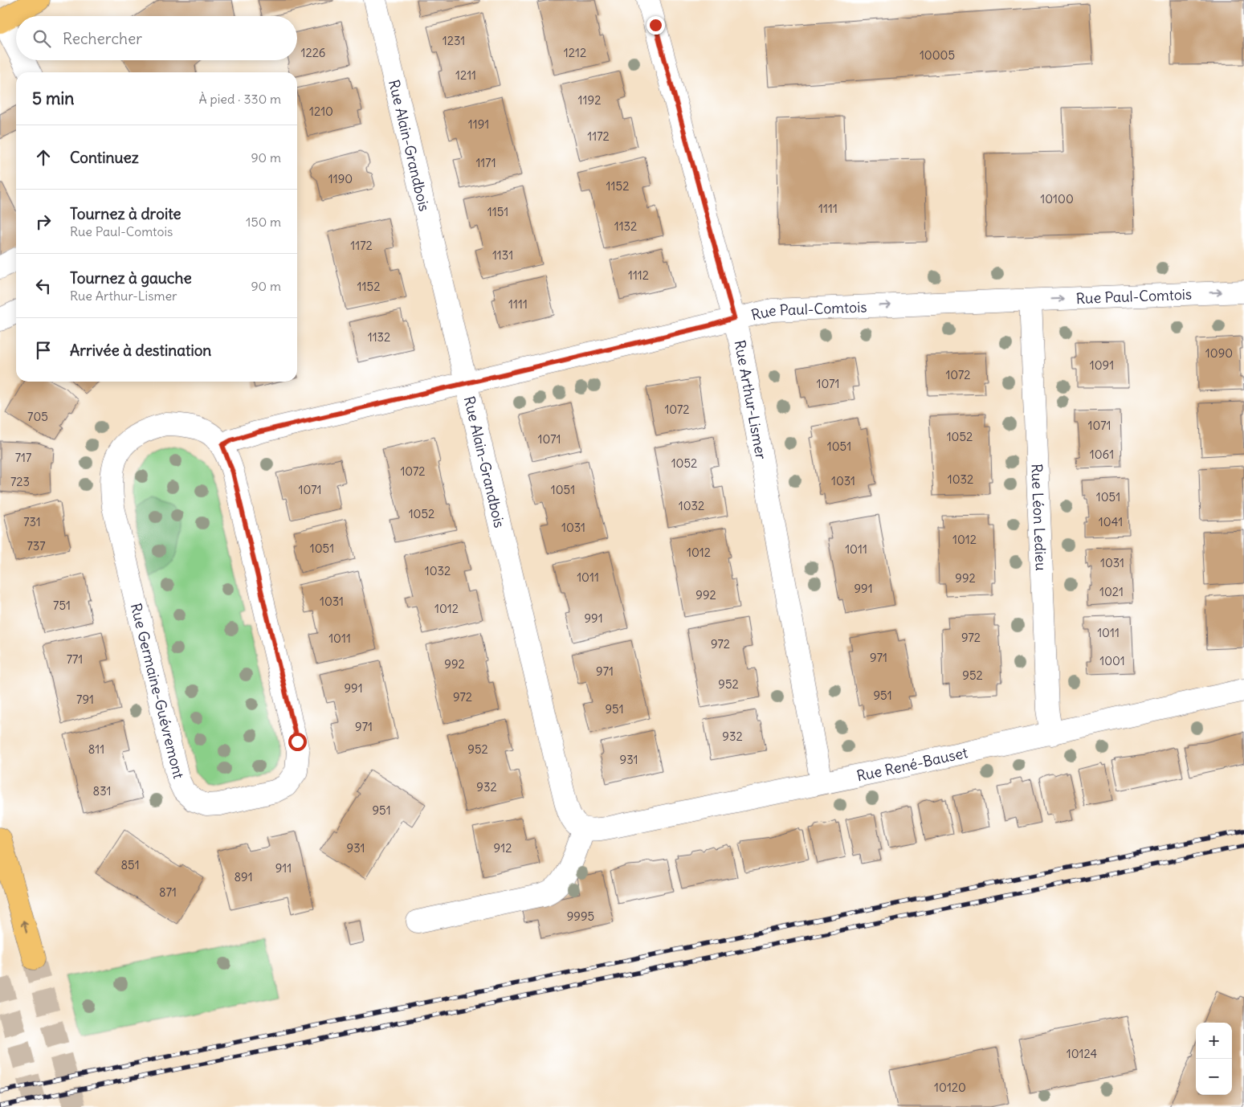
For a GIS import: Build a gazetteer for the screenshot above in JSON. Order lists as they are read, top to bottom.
{
  "streets": {
    "street": [
      "Rue Alain-Grandbois",
      "Rue Paul-Comtois",
      "Rue Arthur-Lismer",
      "Rue Léon Ledieu",
      "Rue Germaine-Guévremont",
      "Rue René-Bauset"
    ]
  },
  "crossings": [
    ["Rue Alain-Grandbois", "Rue Paul-Comtois"],
    ["Rue Alain-Grandbois", "Rue René-Bauset"],
    ["Rue Paul-Comtois", "Rue Arthur-Lismer"],
    ["Rue Paul-Comtois", "Rue Léon Ledieu"],
    ["Rue Paul-Comtois", "Rue Germaine-Guévremont"],
    ["Rue Arthur-Lismer", "Rue René-Bauset"],
    ["Rue Léon Ledieu", "Rue René-Bauset"]
  ],
  "one_way": ["Rue Paul-Comtois"],
  "house_numbers": [
    "1231",
    "1226",
    "1212",
    "10005",
    "1211",
    "1192",
    "1210",
    "1191",
    "1172",
    "1171",
    "1190",
    "1152",
    "10100",
    "1111",
    "1151",
    "1132",
    "1172",
    "1131",
    "1112",
    "1152",
    "1111",
    "1132",
    "1090",
    "1091",
    "1072",
    "1071",
    "1072",
    "705",
    "1071",
    "1052",
    "1071",
    "1051",
    "1061",
    "717",
    "1052",
    "1072",
    "1032",
    "1031",
    "723",
    "1071",
    "1051",
    "1051",
    "1032",
    "1052",
    "731",
    "1041",
    "1031",
    "1012",
    "737",
    "1051",
    "1011",
    "1012",
    "1031",
    "1032",
    "1011",
    "992",
    "991",
    "1021",
    "992",
    "1031",
    "751",
    "1012",
    "991",
    "1011",
    "972",
    "1011",
    "972",
    "971",
    "771",
    "1001",
    "992",
    "971",
    "952",
    "952",
    "991",
    "951",
    "972",
    "791",
    "951",
    "971",
    "932",
    "811",
    "952",
    "931",
    "932",
    "831",
    "951",
    "931",
    "912",
    "851",
    "911",
    "891",
    "871",
    "9995",
    "10124",
    "10120"
  ],
  "page": {
    "search": "Rechercher",
    "heading": ["5 min", "À pied · 330 m"],
    "list": [
      ["Continuez", "90 m"],
      ["Tournez à droite", "Rue Paul-Comtois", "150 m"],
      ["Tournez à gauche", "Rue Arthur-Lismer", "90 m"],
      "Arrivée à destination"
    ],
    "map_buttons": ["+", "−"]
  }
}
